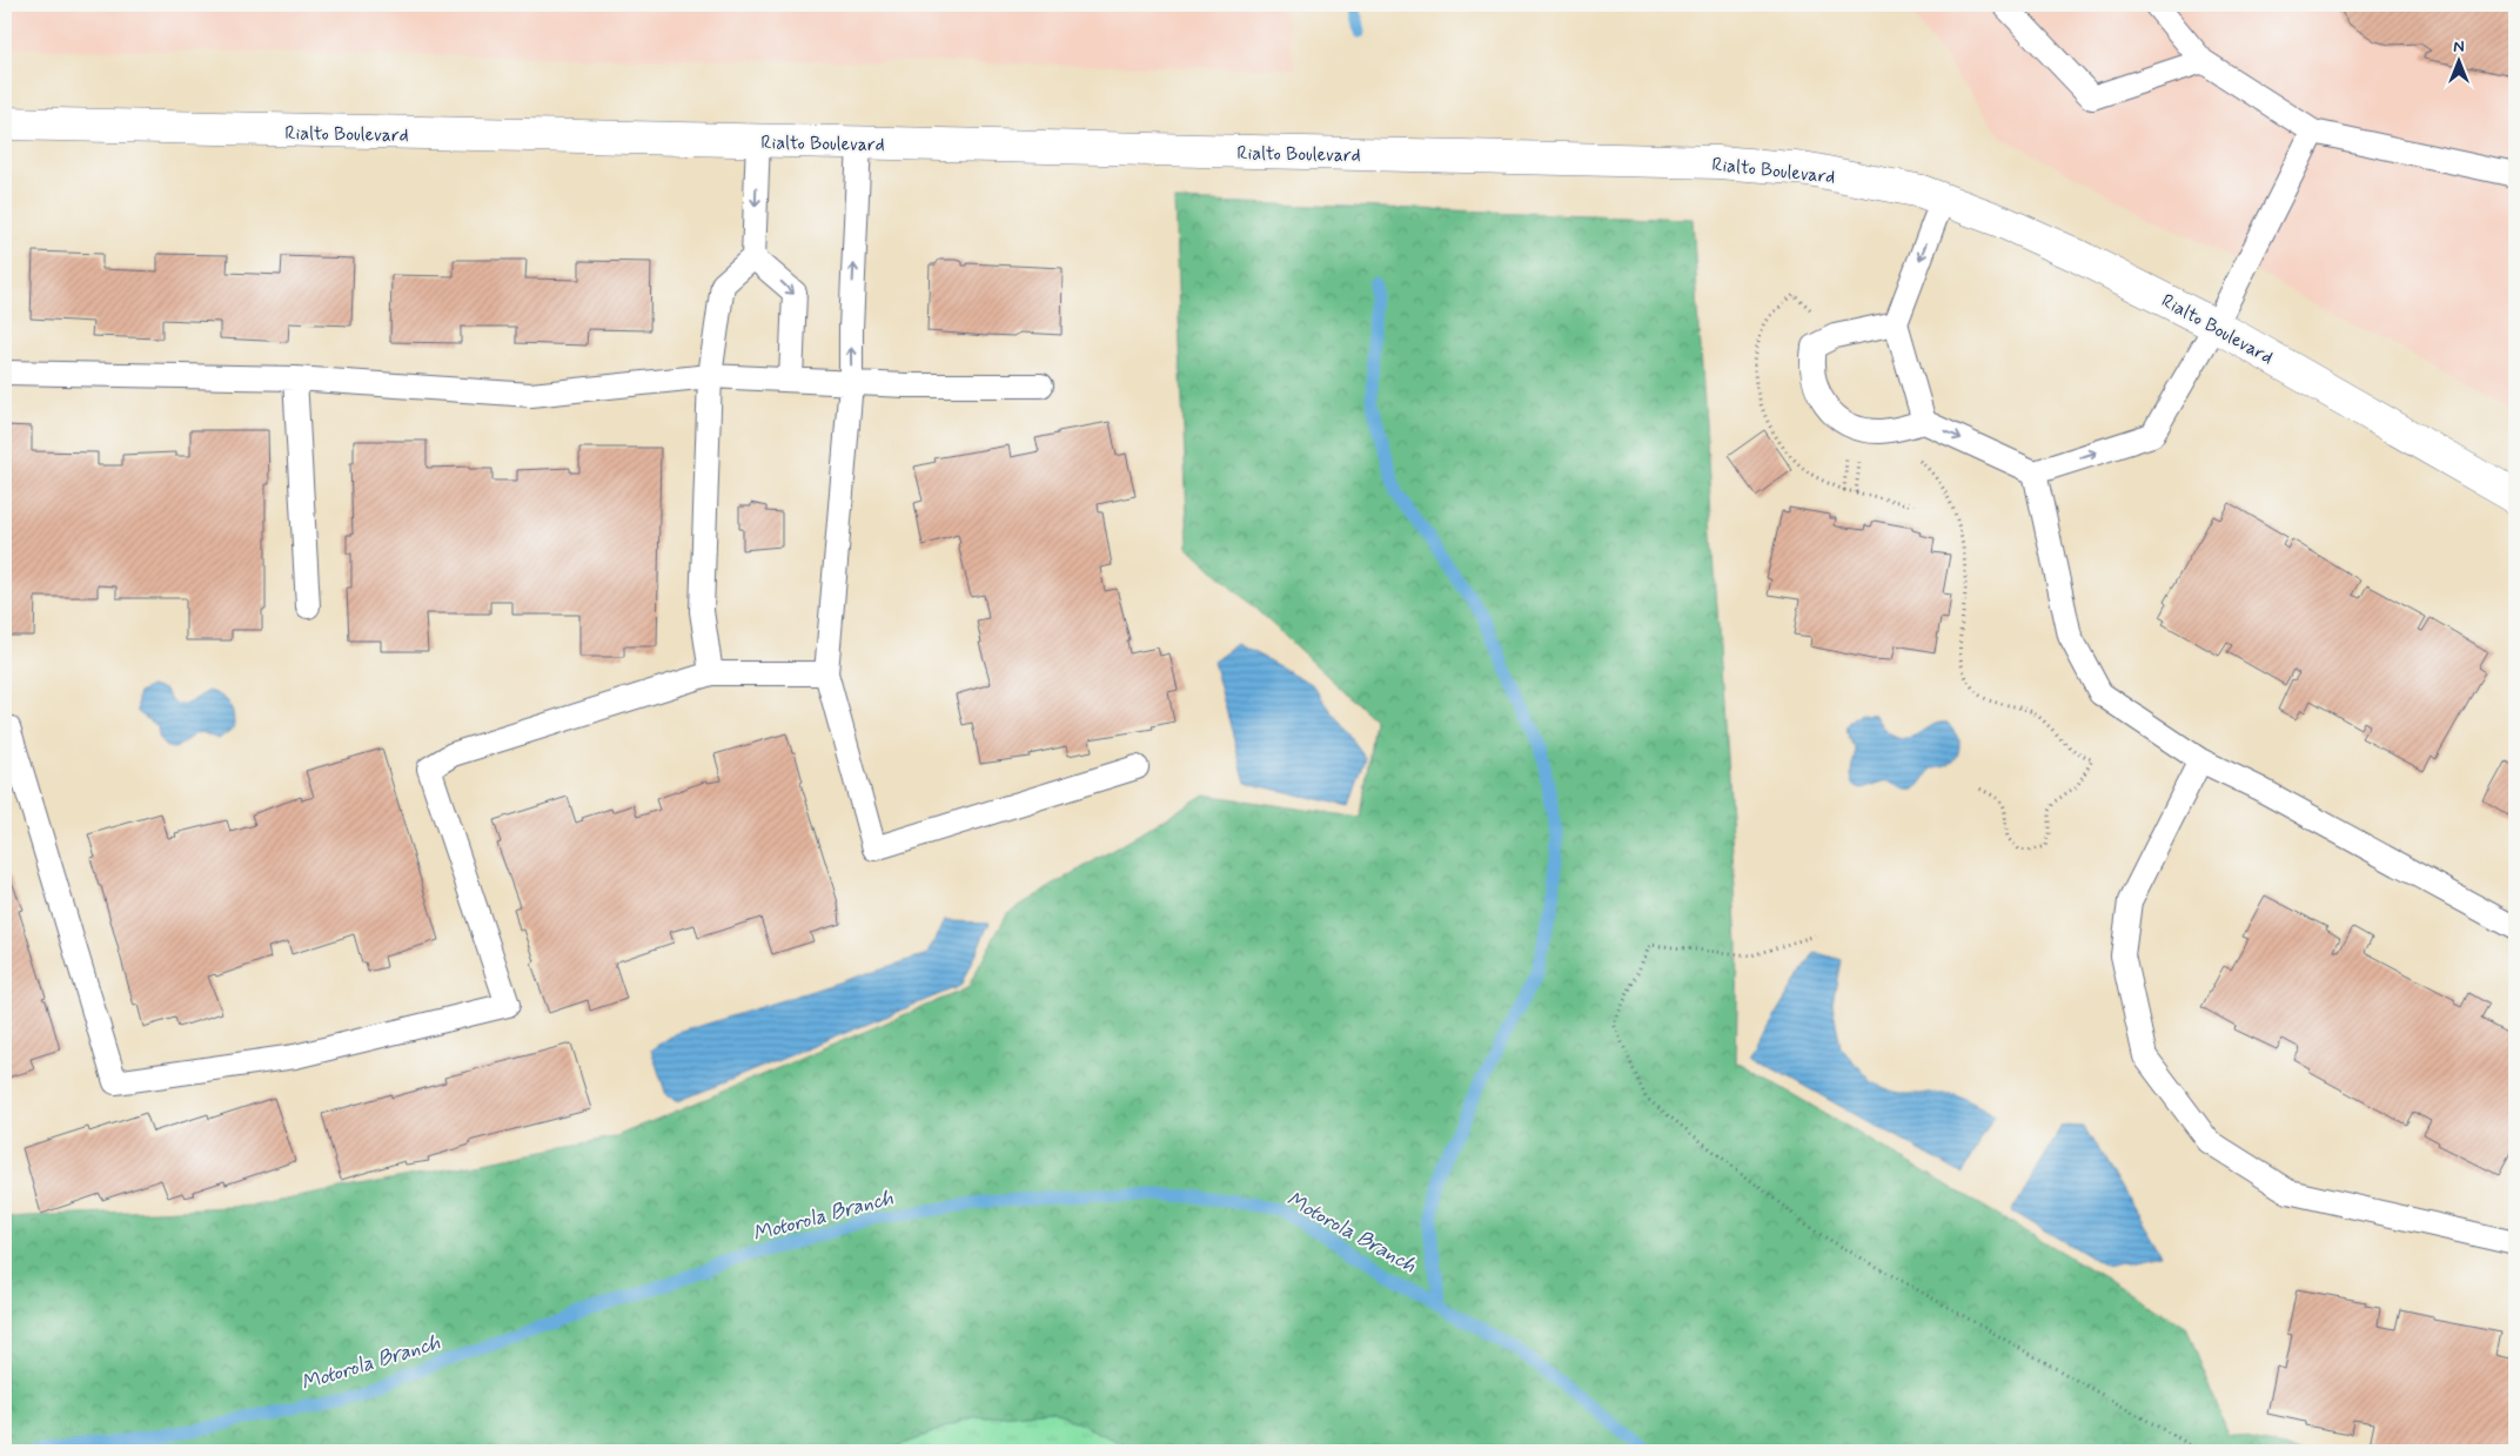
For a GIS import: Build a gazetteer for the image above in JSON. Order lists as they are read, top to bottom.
{
  "streets": {
    "street": ["Rialto Boulevard"]
  },
  "water": ["Motorola Branch"],
  "north": "top"
}
